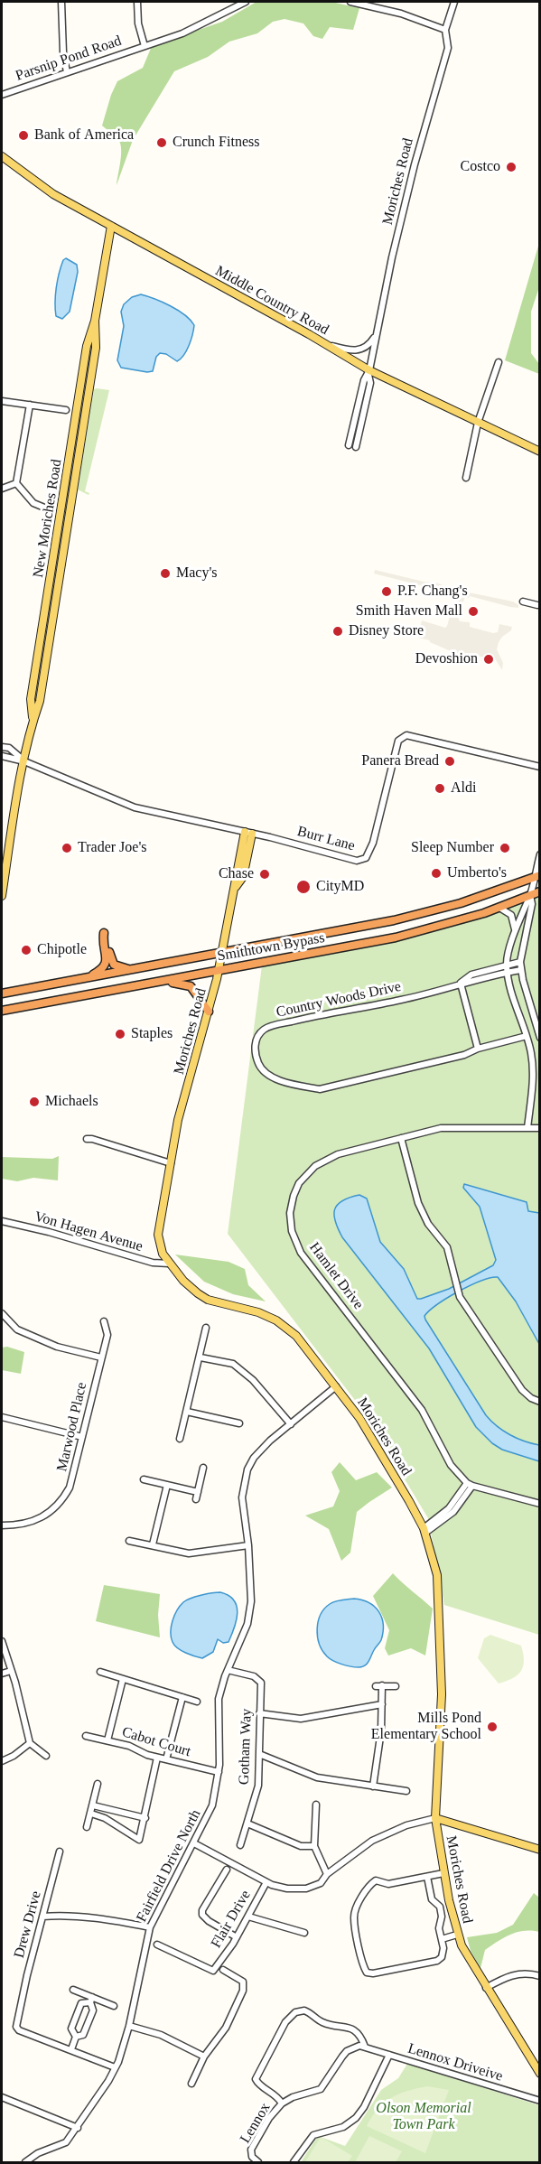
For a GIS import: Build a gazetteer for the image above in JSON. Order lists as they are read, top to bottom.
{
  "streets": {
    "highway": ["Smithtown Bypass"],
    "main road": ["Moriches Road", "Middle Country Road", "New Moriches Road"],
    "street": [
      "Parsnip Pond Road",
      "Burr Lane",
      "Country Woods Drive",
      "Von Hagen Avenue",
      "Hamlet Drive",
      "Marwood Place",
      "Cabot Court",
      "Gotham Way",
      "Fairfield Drive North",
      "Flair Drive",
      "Drew Drive",
      "Lennox Driveive",
      "Lennox"
    ]
  },
  "crossings": [
    ["Moriches Road", "Middle Country Road"],
    ["Moriches Road", "Burr Lane"],
    ["Moriches Road", "Smithtown Bypass"],
    ["Moriches Road", "Von Hagen Avenue"],
    ["Moriches Road", "Fairfield Drive North"],
    ["Middle Country Road", "New Moriches Road"],
    ["New Moriches Road", "Burr Lane"],
    ["Cabot Court", "Fairfield Drive North"],
    ["Gotham Way", "Fairfield Drive North"],
    ["Fairfield Drive North", "Drew Drive"],
    ["Lennox Driveive", "Lennox"]
  ],
  "parks": ["Olson Memorial Town Park"],
  "places": [
    "Bank of America",
    "Crunch Fitness",
    "Costco",
    "Macy's",
    "P.F. Chang's",
    "Smith Haven Mall",
    "Disney Store",
    "Devoshion",
    "Panera Bread",
    "Aldi",
    "Trader Joe's",
    "Sleep Number",
    "Umberto's",
    "Chase",
    "CityMD",
    "Chipotle",
    "Staples",
    "Michaels",
    "Mills Pond Elementary School"
  ]
}
